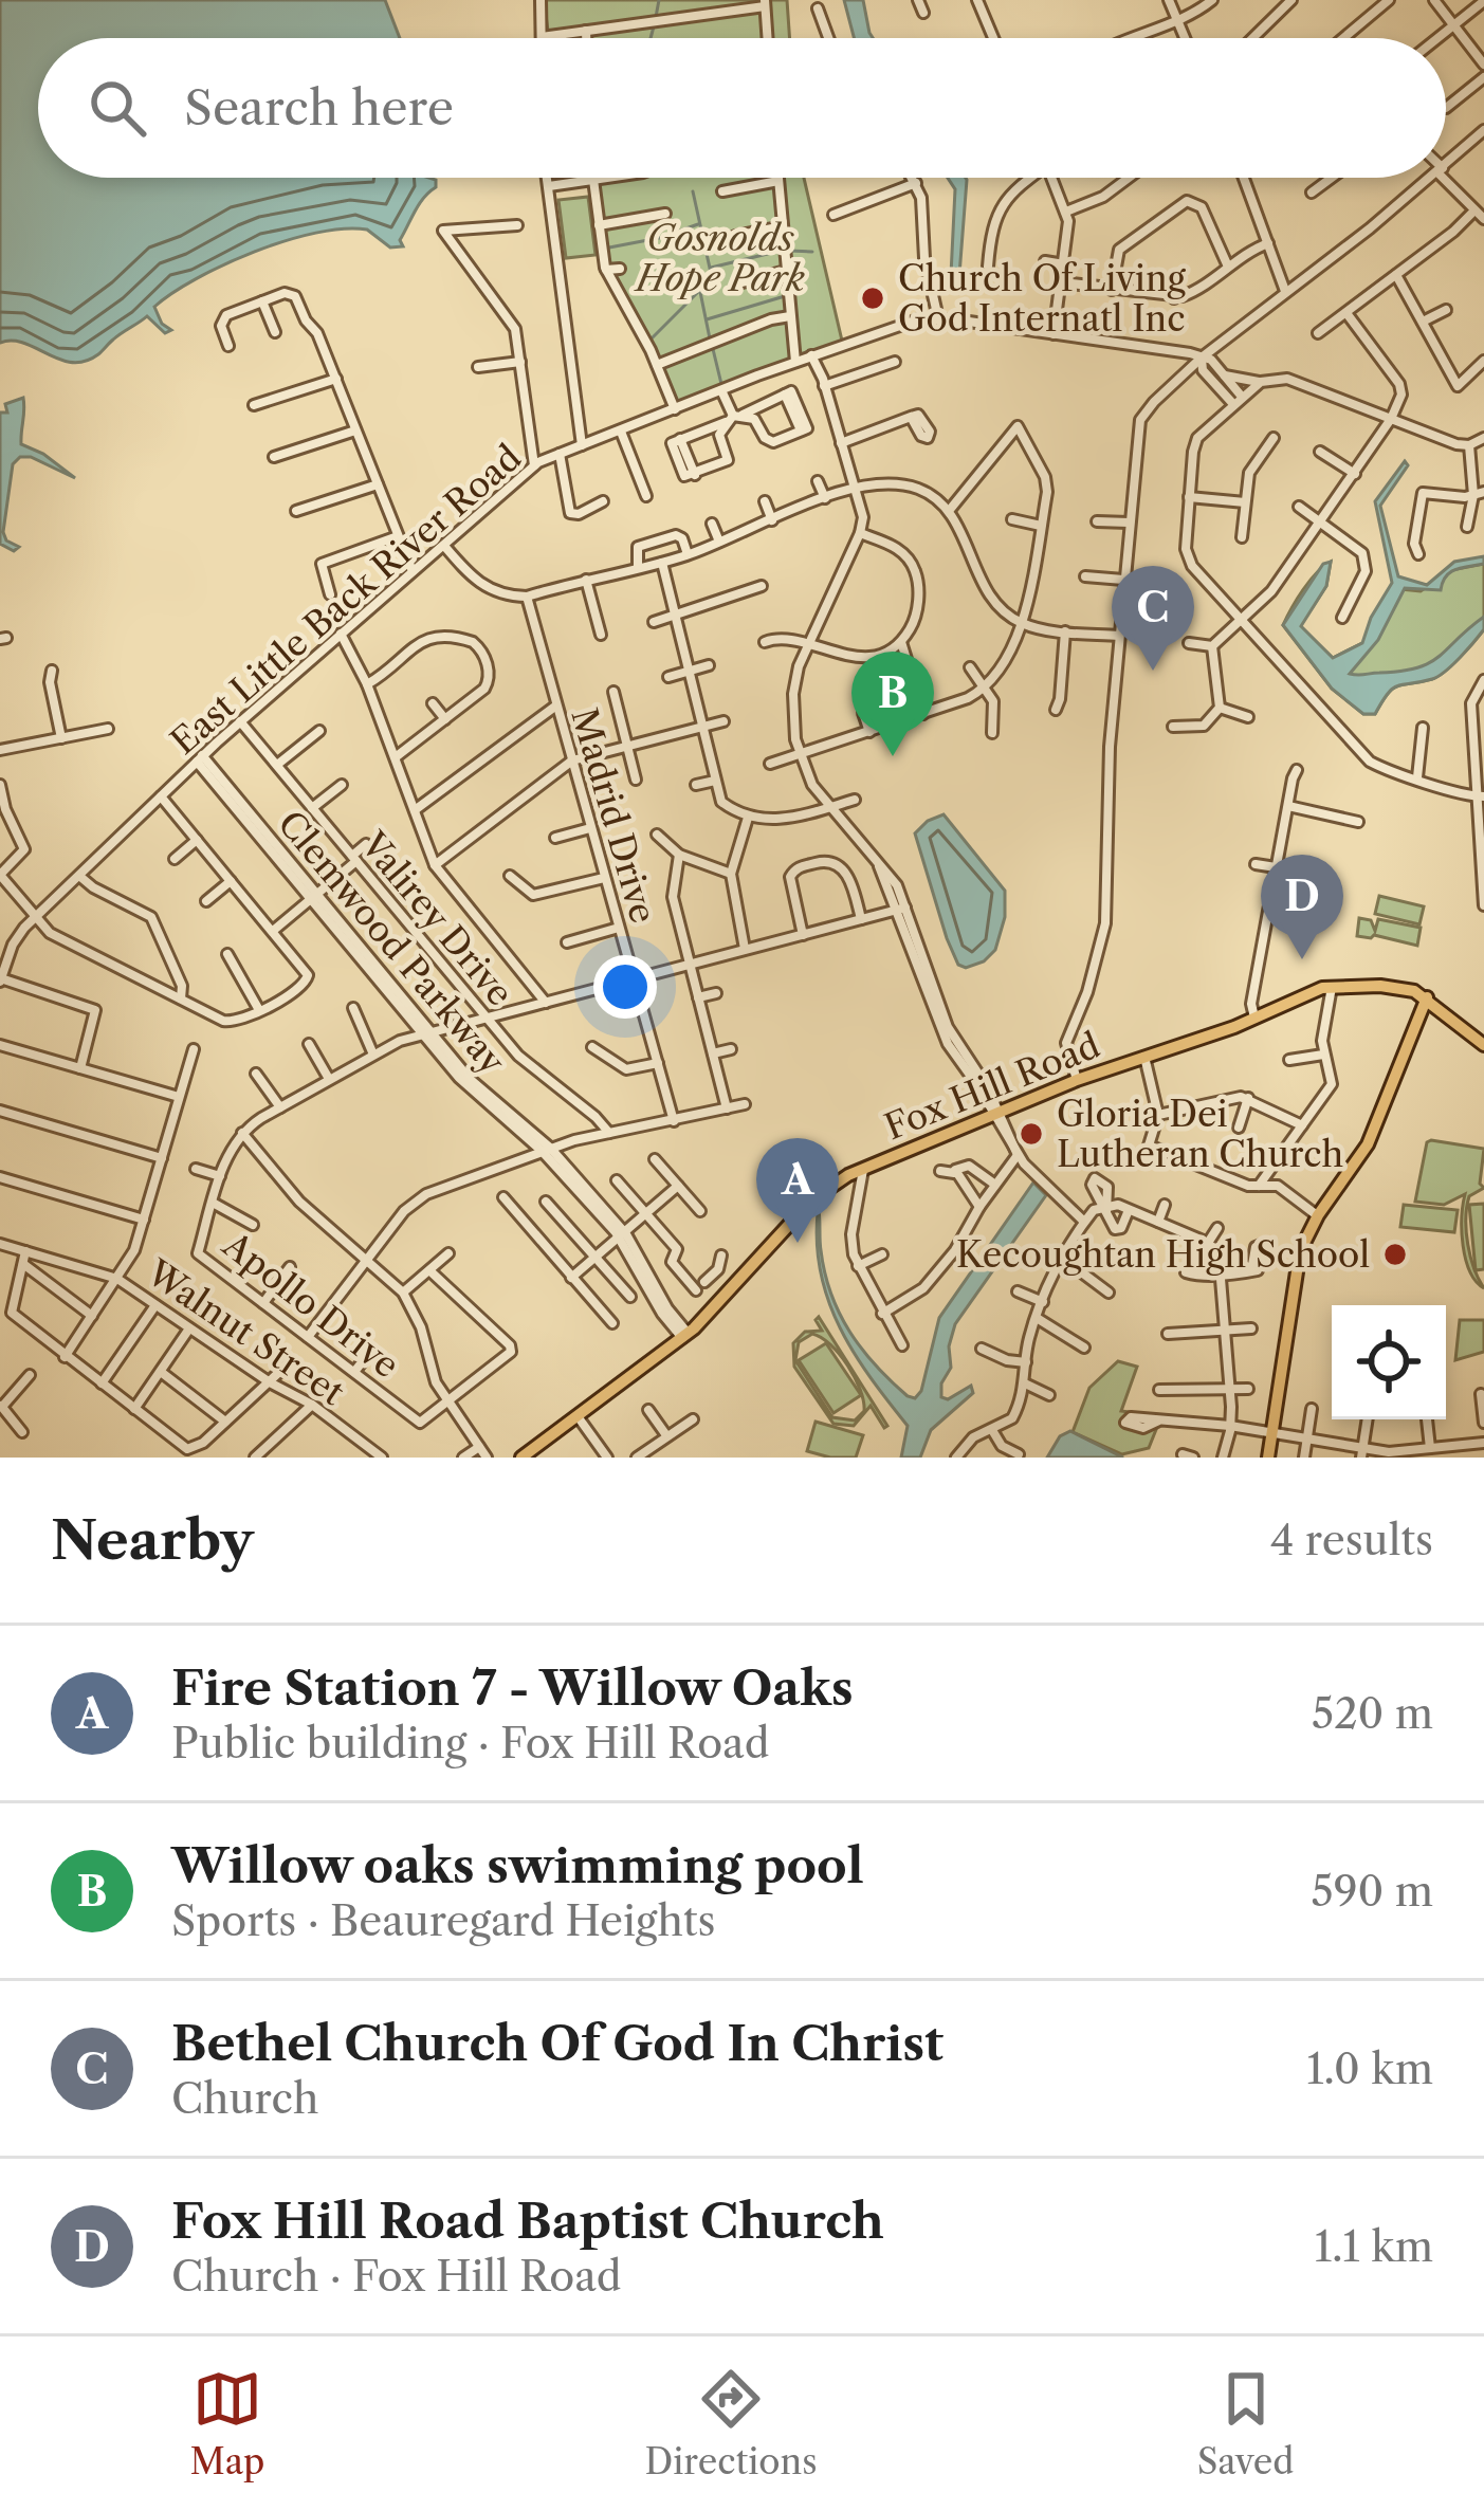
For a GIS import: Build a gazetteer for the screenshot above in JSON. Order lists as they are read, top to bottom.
{
  "streets": {
    "main road": ["Fox Hill Road"],
    "street": [
      "East Little Back River Road",
      "Madrid Drive",
      "Valirey Drive",
      "Clemwood Parkway",
      "Apollo Drive",
      "Walnut Street"
    ]
  },
  "crossings": [
    ["East Little Back River Road", "Valirey Drive"],
    ["East Little Back River Road", "Clemwood Parkway"],
    ["Madrid Drive", "Apollo Drive"],
    ["Valirey Drive", "Apollo Drive"],
    ["Clemwood Parkway", "Fox Hill Road"],
    ["Clemwood Parkway", "Apollo Drive"]
  ],
  "parks": ["Gosnolds Hope Park"],
  "places": ["Church Of Living God Internatl Inc", "Gloria Dei Lutheran Church", "Kecoughtan High School"],
  "page": {
    "search": "Search here",
    "pins": [
      "C",
      "B",
      "D",
      "A"
    ],
    "heading": ["Nearby", "4 results"],
    "list": [
      {
        "mark": "A",
        "name": "Fire Station 7 - Willow Oaks",
        "note": "Public building · Fox Hill Road",
        "value": "520 m"
      },
      {
        "mark": "B",
        "name": "Willow oaks swimming pool",
        "note": "Sports · Beauregard Heights",
        "value": "590 m"
      },
      {
        "mark": "C",
        "name": "Bethel Church Of God In Christ",
        "note": "Church",
        "value": "1.0 km"
      },
      {
        "mark": "D",
        "name": "Fox Hill Road Baptist Church",
        "note": "Church · Fox Hill Road",
        "value": "1.1 km"
      }
    ],
    "nav": ["Map", "Directions", "Saved"]
  }
}
